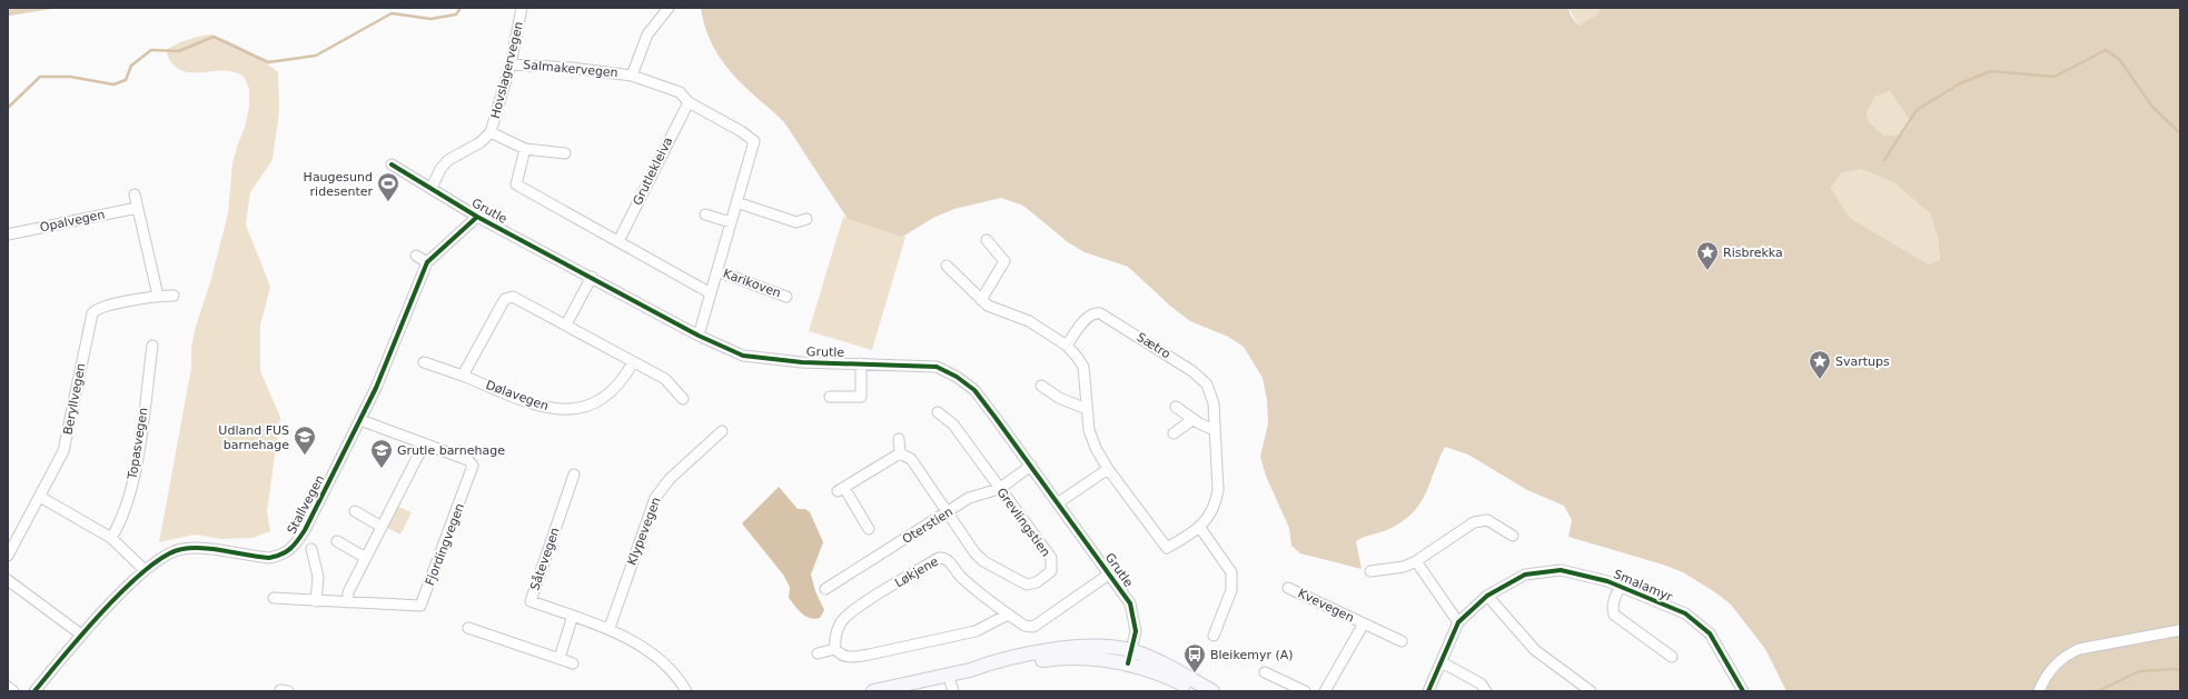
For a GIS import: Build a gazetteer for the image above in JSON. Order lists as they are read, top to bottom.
{
  "streets": {
    "street": [
      "Salmakervegen",
      "Hovslagervegen",
      "Grutlekleiva",
      "Grutle",
      "Opalvegen",
      "Karikoven",
      "Sætro",
      "Dølavegen",
      "Beryllvegen",
      "Topasvegen",
      "Stallvegen",
      "Grevlingstien",
      "Oterstien",
      "Klypevegen",
      "Fjordingvegen",
      "Såtevegen",
      "Løkjene",
      "Smalamyr",
      "Kvevegen"
    ]
  },
  "crossings": [
    ["Salmakervegen", "Hovslagervegen"],
    ["Salmakervegen", "Grutlekleiva"],
    ["Salmakervegen", "Karikoven"],
    ["Hovslagervegen", "Grutle"],
    ["Grutlekleiva", "Karikoven"],
    ["Grutle", "Karikoven"],
    ["Grutle", "Stallvegen"],
    ["Grutle", "Oterstien"],
    ["Grutle", "Løkjene"],
    ["Stallvegen", "Fjordingvegen"],
    ["Grevlingstien", "Oterstien"],
    ["Klypevegen", "Såtevegen"]
  ],
  "places": {
    "sports": ["Haugesund ridesenter"],
    "place": ["Risbrekka", "Svartups"],
    "school or university": ["Udland FUS barnehage", "Grutle barnehage"],
    "bus stop": ["Bleikemyr (A)"]
  }
}
